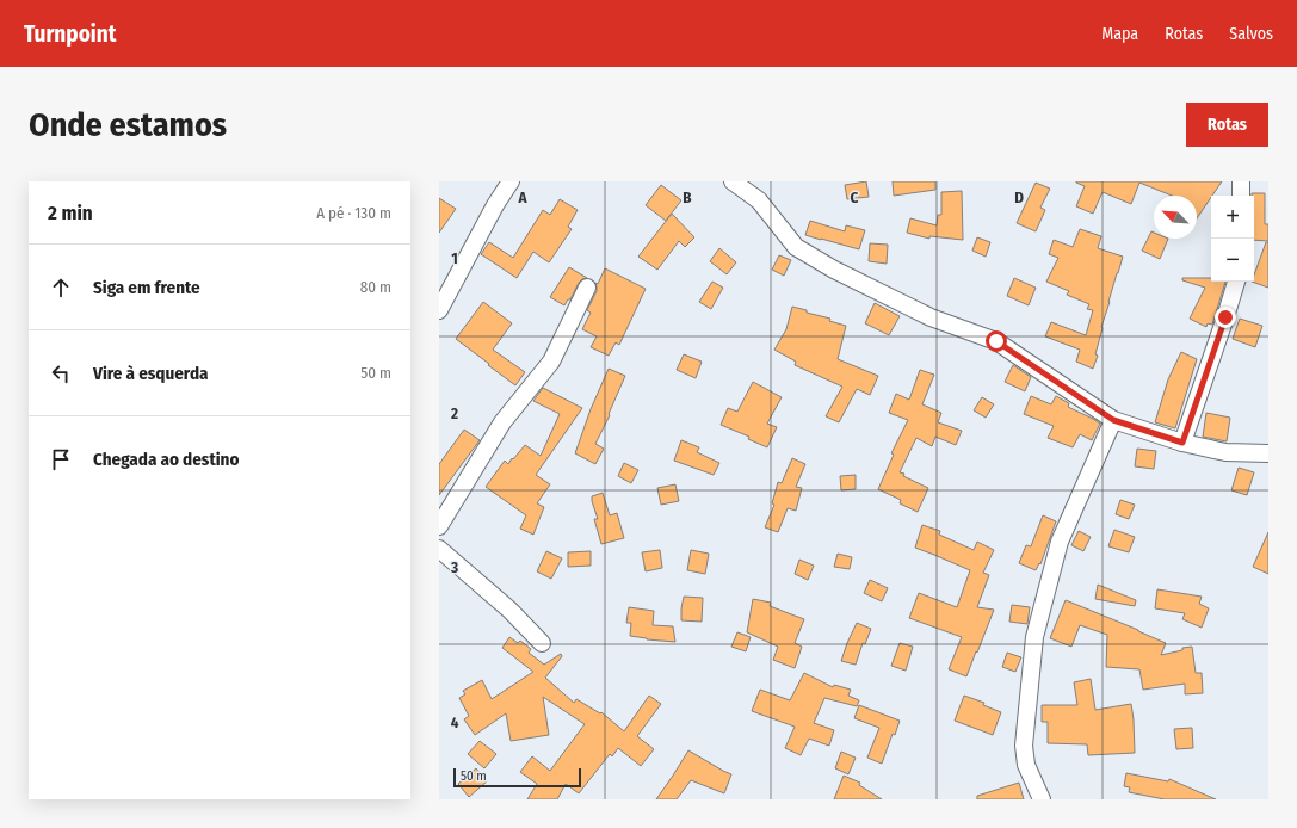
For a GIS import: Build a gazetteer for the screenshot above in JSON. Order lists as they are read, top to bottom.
{
  "scale_bar": "50 m",
  "north": "top left",
  "page": {
    "header": "Turnpoint",
    "nav": ["Mapa", "Rotas", "Salvos"],
    "buttons": "Rotas",
    "title": "Onde estamos",
    "heading": ["2 min", "A pé · 130 m"],
    "map_buttons": ["+", "−"],
    "list": [
      ["Siga em frente", "80 m"],
      ["Vire à esquerda", "50 m"],
      "Chegada ao destino"
    ],
    "scale": "50 m"
  },
  "grid": {
    "columns": [
      "A",
      "B",
      "C",
      "D"
    ],
    "rows": [
      "1",
      "2",
      "3",
      "4"
    ]
  }
}
